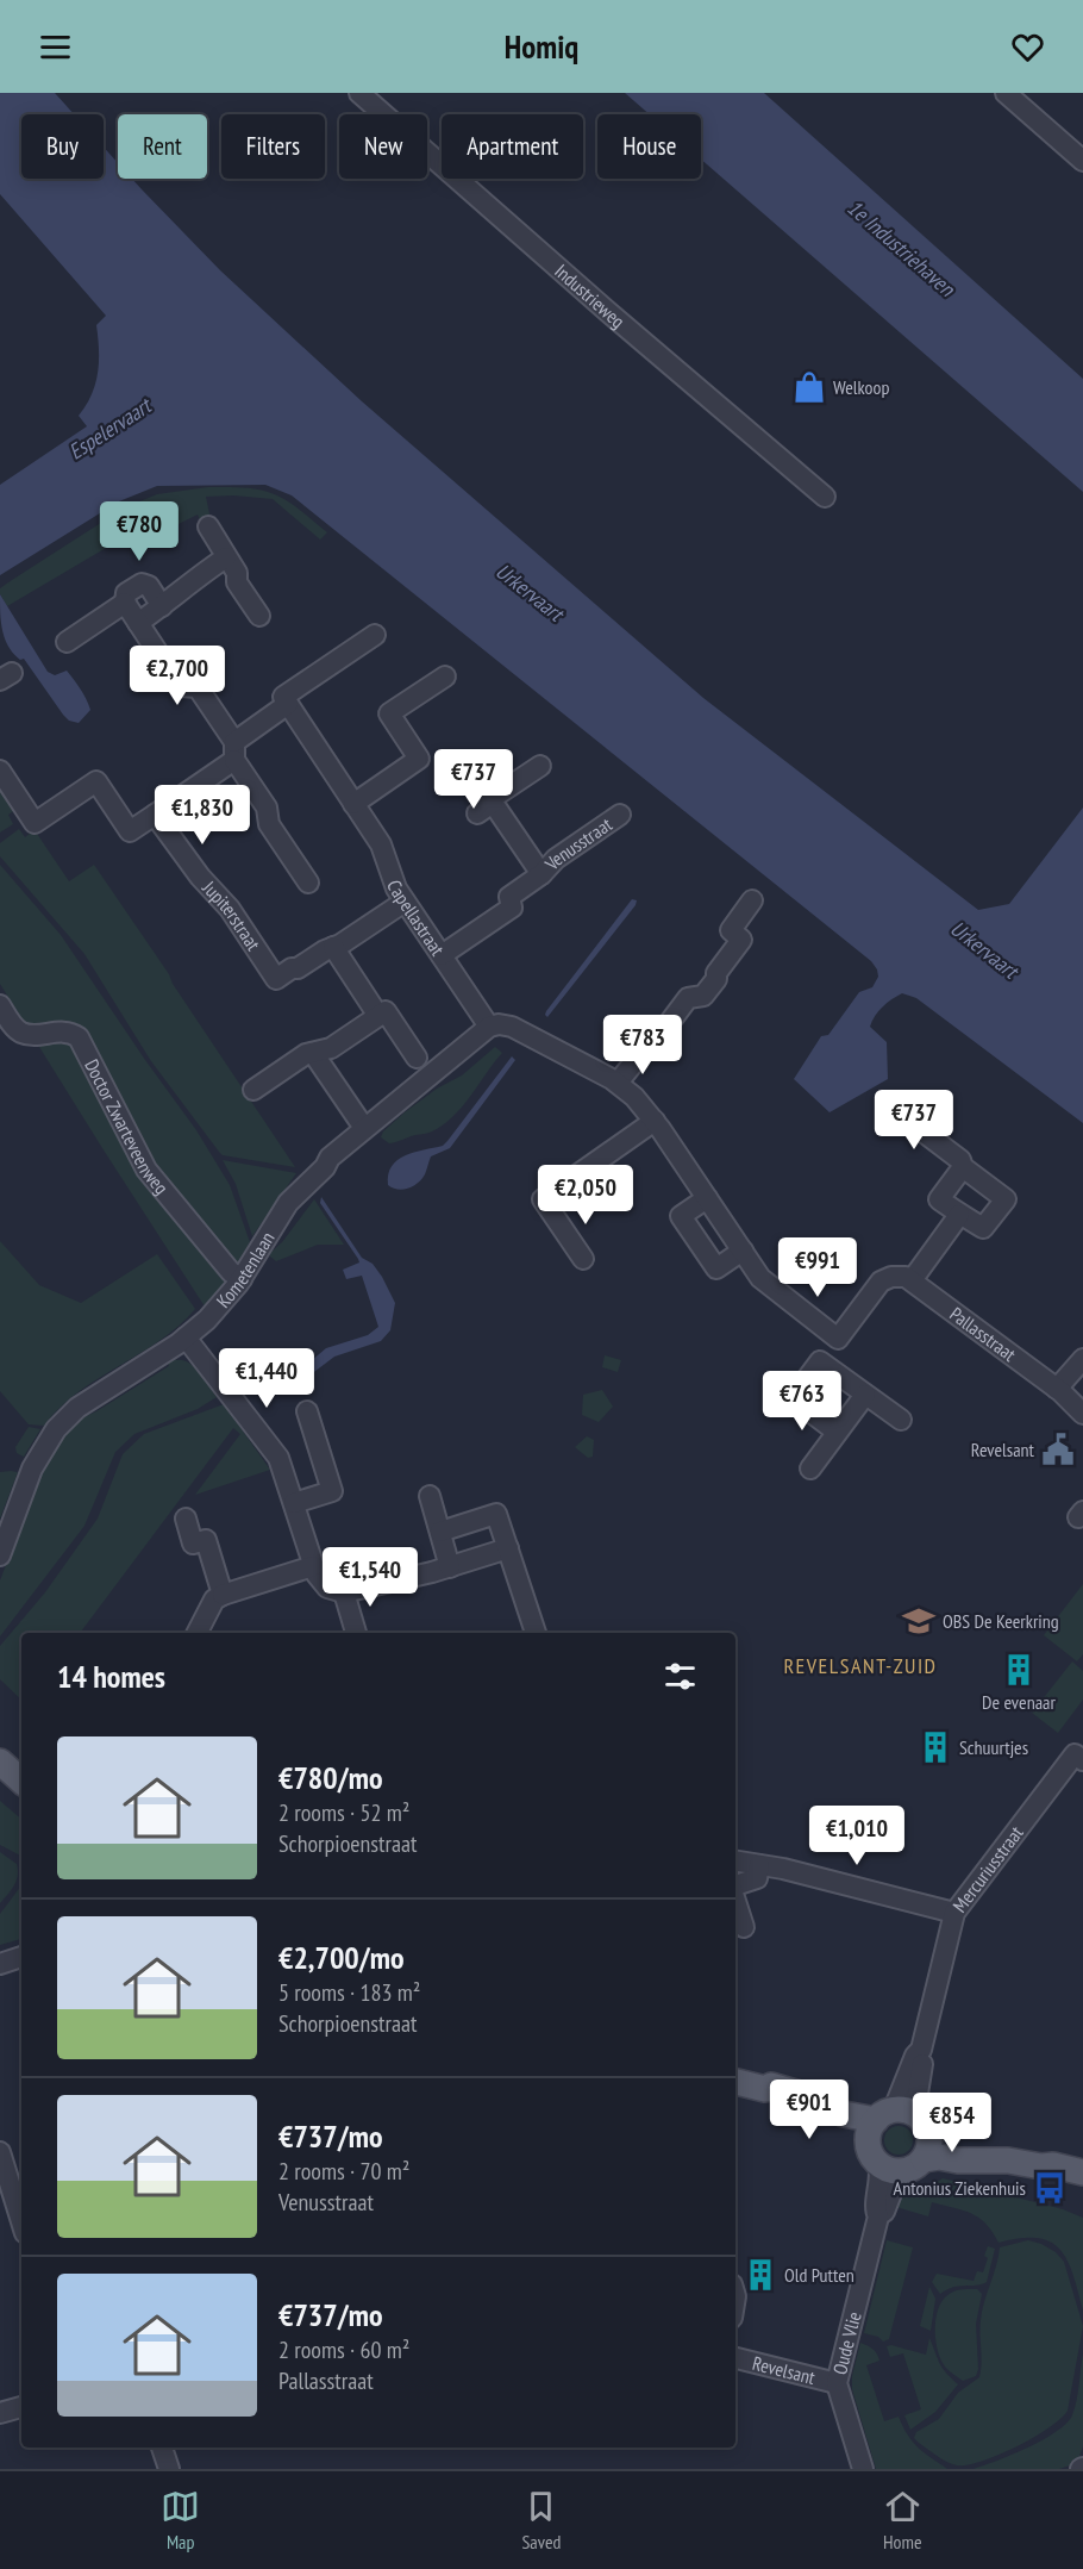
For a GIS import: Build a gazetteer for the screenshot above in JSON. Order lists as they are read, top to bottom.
{
  "streets": {
    "street": [
      "Industrieweg",
      "Venusstraat",
      "Capellastraat",
      "Jupiterstraat",
      "Doctor Zwarteveenweg",
      "Kometenlaan",
      "Pallasstraat",
      "Mercuriusstraat",
      "Oude Vlie",
      "Revelsant"
    ]
  },
  "crossings": [
    ["Venusstraat", "Capellastraat"],
    ["Capellastraat", "Jupiterstraat"],
    ["Capellastraat", "Kometenlaan"],
    ["Doctor Zwarteveenweg", "Kometenlaan"],
    ["Mercuriusstraat", "Oude Vlie"],
    ["Oude Vlie", "Revelsant"]
  ],
  "districts": ["REVELSANT-ZUID"],
  "water": ["1e Industriehaven", "Espelervaart", "Urkervaart"],
  "places": {
    "shop": ["Welkoop"],
    "public building": ["Revelsant"],
    "school or university": ["OBS De Keerkring"],
    "building": ["De evenaar", "Schuurtjes", "Old Putten"],
    "bus stop": ["Antonius Ziekenhuis"]
  },
  "page": {
    "header": "Homiq",
    "chip": [
      "Buy",
      "Rent",
      "Filters",
      "New",
      "Apartment",
      "House"
    ],
    "price": [
      "€780",
      "€2,700",
      "€737",
      "€1,830",
      "€783",
      "€737",
      "€2,050",
      "€991",
      "€1,440",
      "€763",
      "€1,540",
      "€1,010",
      "€901",
      "€854"
    ],
    "heading": "14 homes",
    "list": [
      {
        "name": "€780/mo",
        "note": "2 rooms · 52 m² · Schorpioenstraat"
      },
      {
        "name": "€2,700/mo",
        "note": "5 rooms · 183 m² · Schorpioenstraat"
      },
      {
        "name": "€737/mo",
        "note": "2 rooms · 70 m² · Venusstraat"
      },
      {
        "name": "€737/mo",
        "note": "2 rooms · 60 m² · Pallasstraat"
      }
    ],
    "tabs": ["Map", "Saved", "Home"]
  }
}
